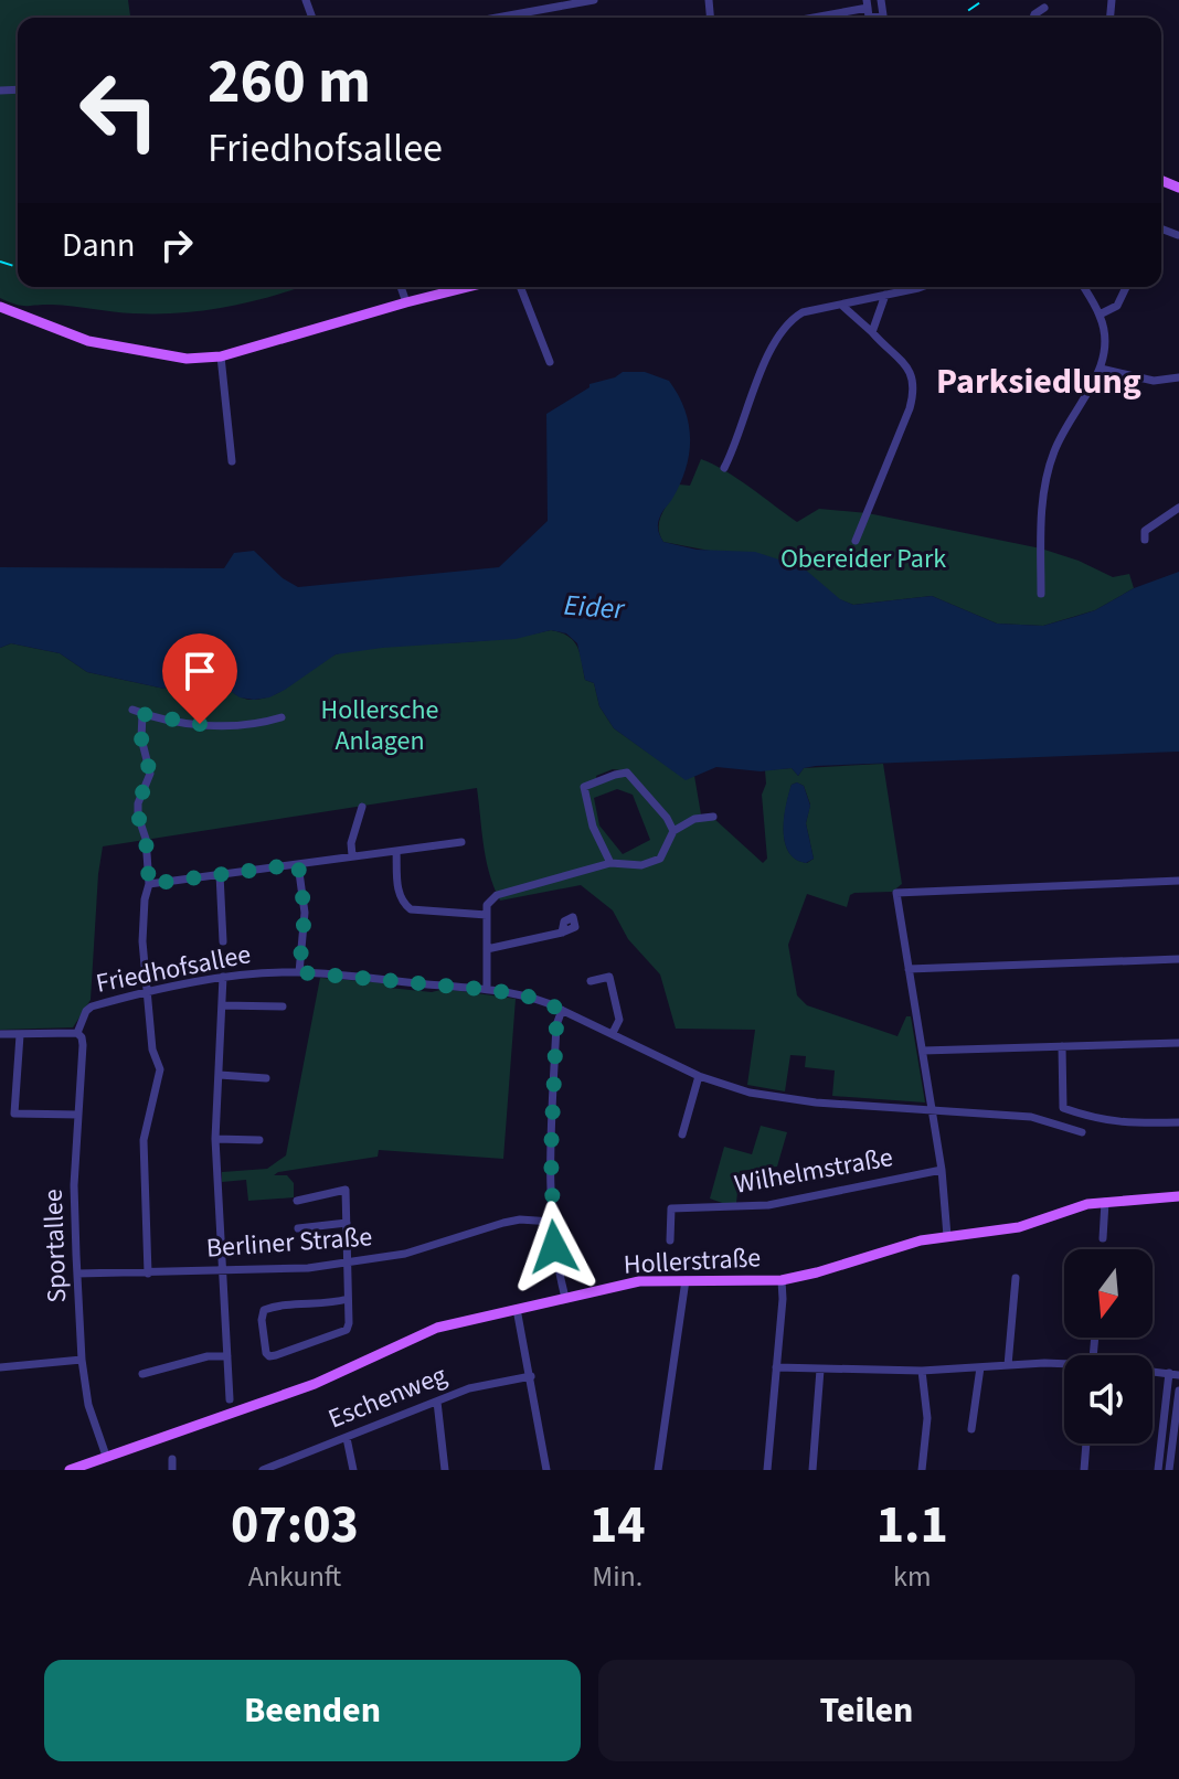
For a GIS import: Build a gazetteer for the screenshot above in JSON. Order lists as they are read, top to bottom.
{
  "streets": {
    "main road": ["Hollerstraße"],
    "street": [
      "Friedhofsallee",
      "Wilhelmstraße",
      "Berliner Straße",
      "Sportallee",
      "Eschenweg"
    ]
  },
  "crossings": [
    ["Friedhofsallee", "Sportallee"],
    ["Berliner Straße", "Sportallee"],
    ["Sportallee", "Hollerstraße"]
  ],
  "districts": ["Parksiedlung"],
  "water": ["Eider"],
  "parks": ["Obereider Park", "Hollersche Anlagen"],
  "north": "bottom",
  "page": {
    "turn": ["260 m", "Friedhofsallee"],
    "then": "Dann",
    "eta": [
      "07:03",
      "Ankunft",
      "14",
      "Min.",
      "1.1",
      "km"
    ],
    "buttons": ["Beenden", "Teilen"]
  }
}
